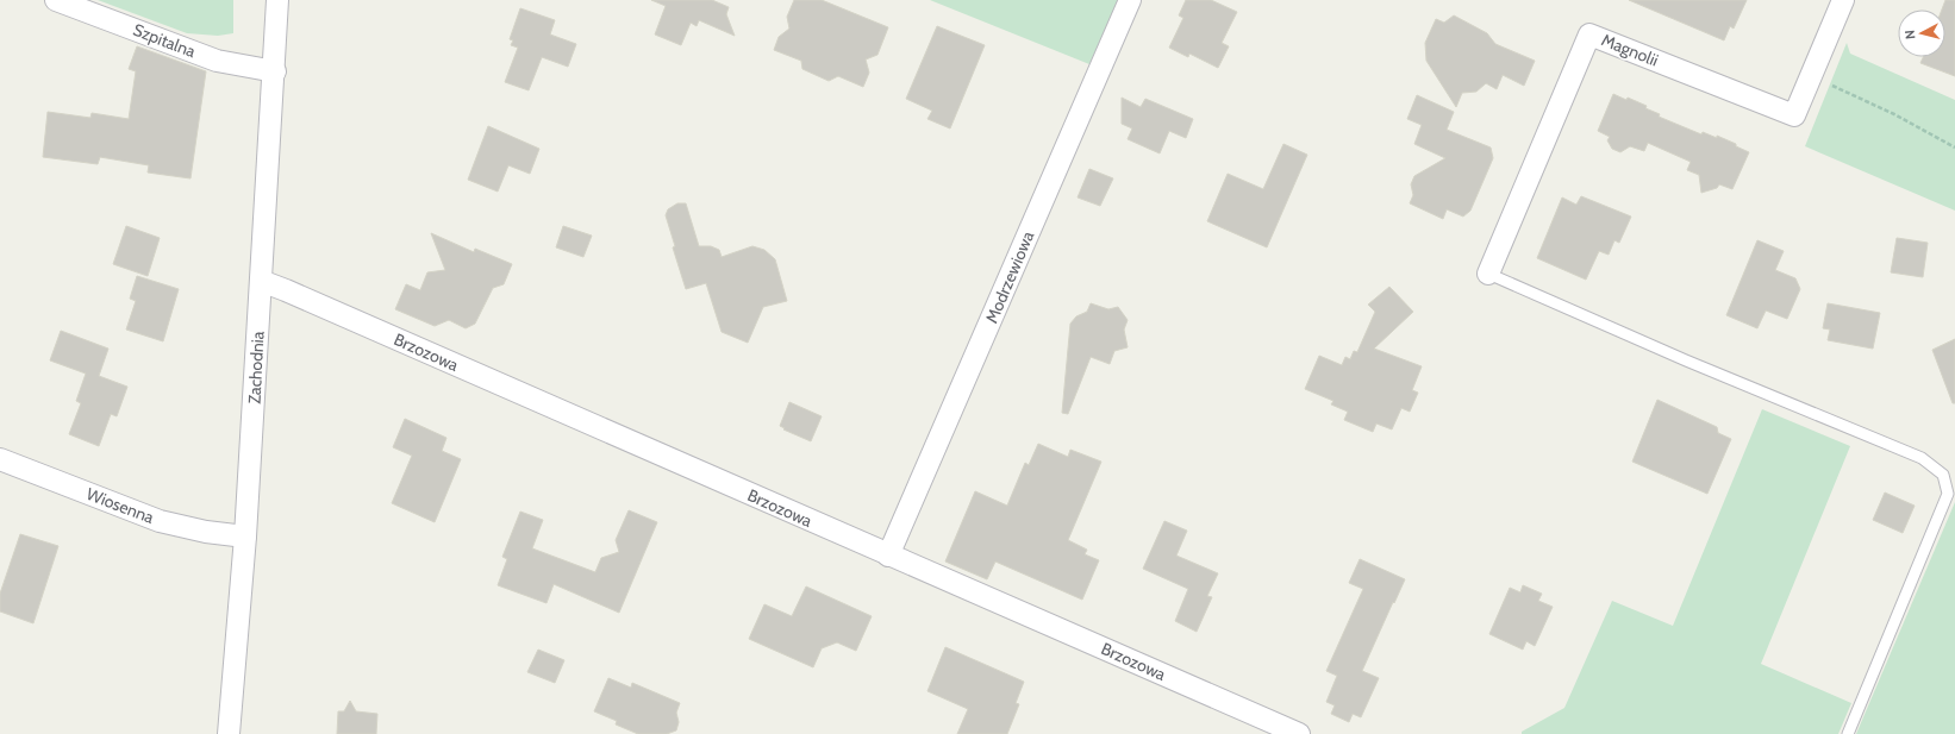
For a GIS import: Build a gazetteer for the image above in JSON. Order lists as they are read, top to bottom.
{
  "streets": {
    "street": [
      "Szpitalna",
      "Magnolii",
      "Modrzewiowa",
      "Brzozowa",
      "Zachodnia",
      "Wiosenna"
    ]
  },
  "crossings": [
    ["Szpitalna", "Zachodnia"],
    ["Modrzewiowa", "Brzozowa"],
    ["Brzozowa", "Zachodnia"],
    ["Zachodnia", "Wiosenna"]
  ],
  "north": "left"
}
